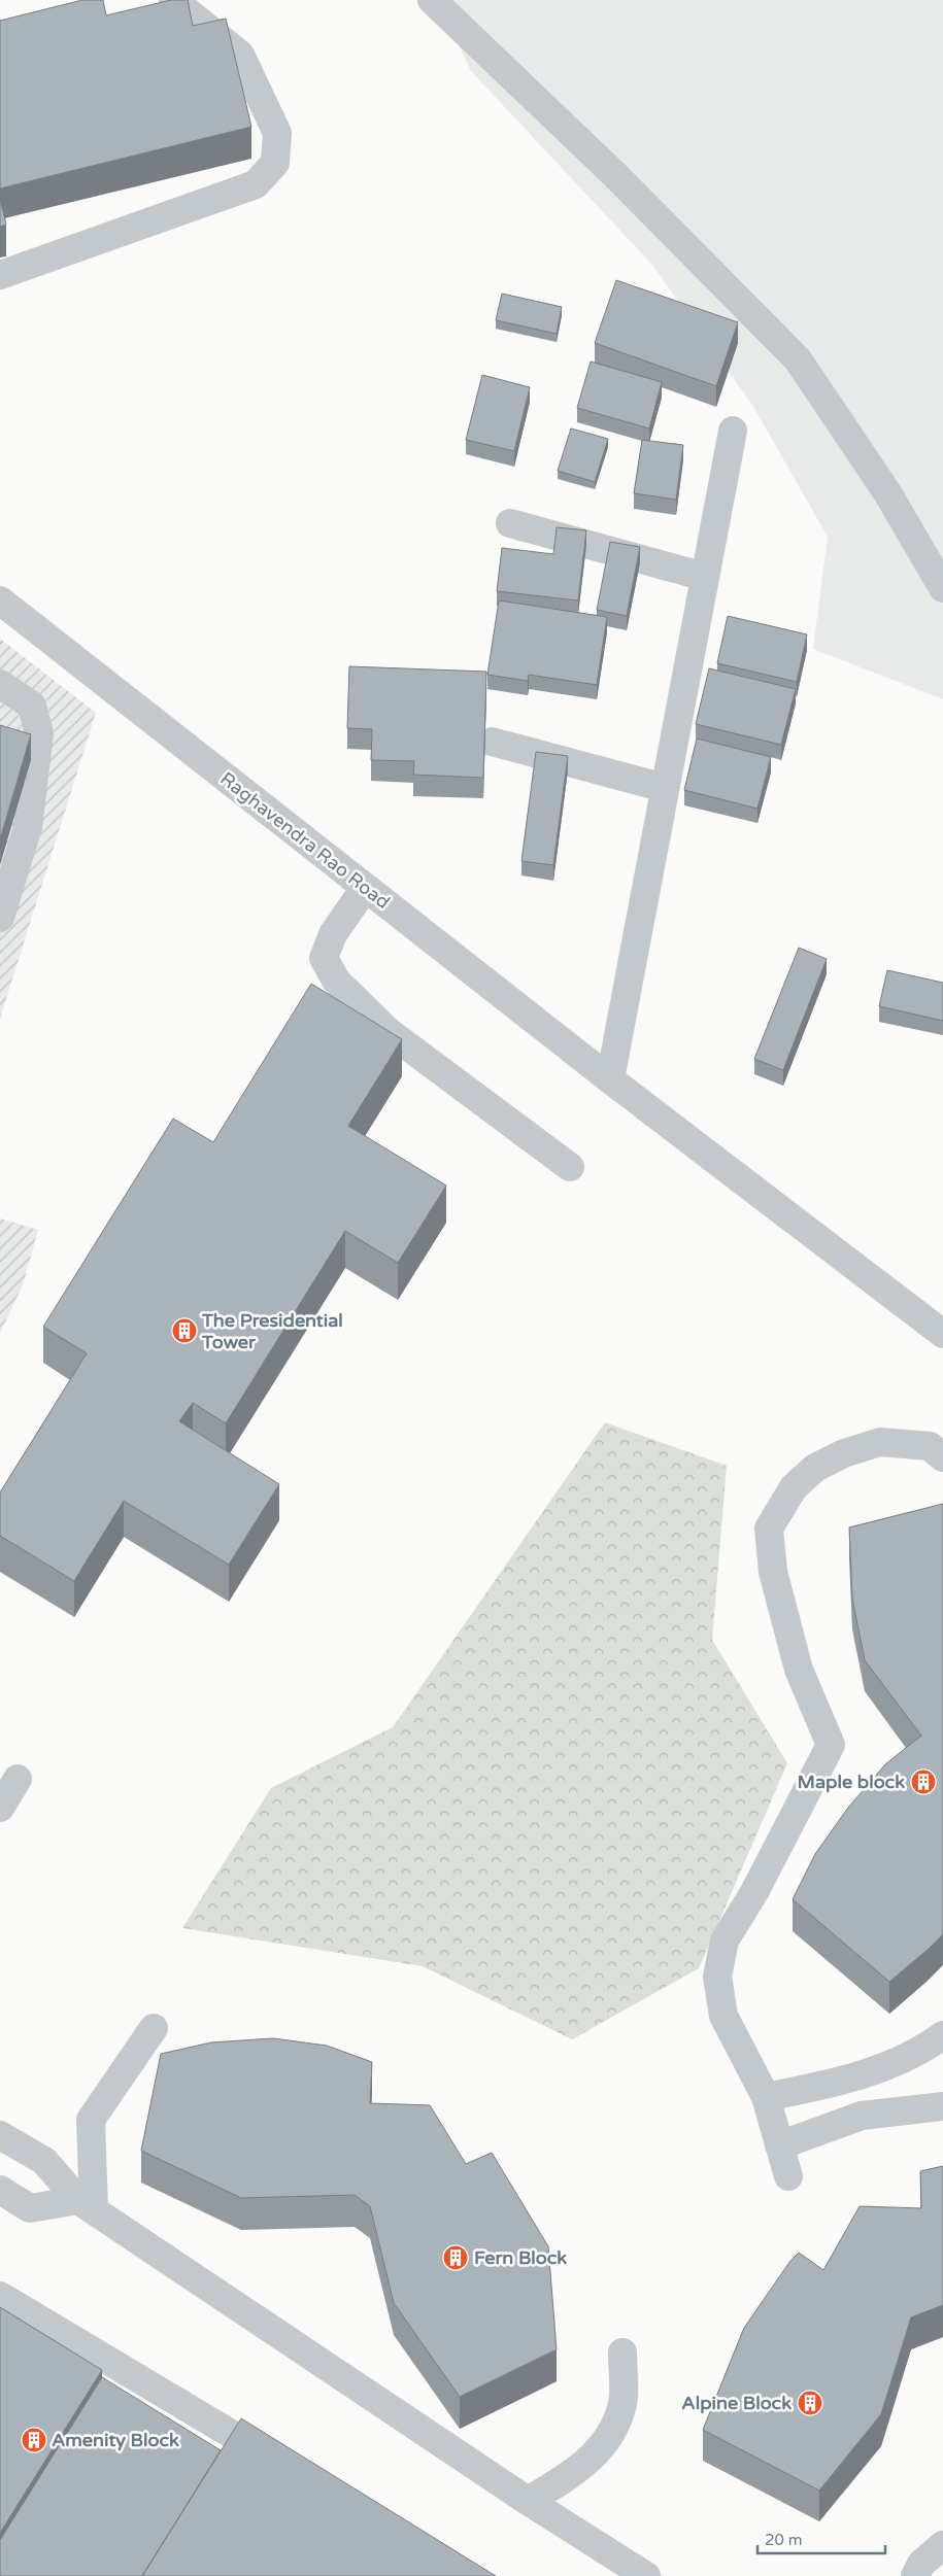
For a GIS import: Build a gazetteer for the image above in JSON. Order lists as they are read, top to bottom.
{
  "streets": {
    "street": ["Raghavendra Rao Road"]
  },
  "places": {
    "building": [
      "The Presidential Tower",
      "Maple block",
      "Fern Block",
      "Alpine Block",
      "Amenity Block"
    ]
  },
  "scale_bar": "20 m"
}
